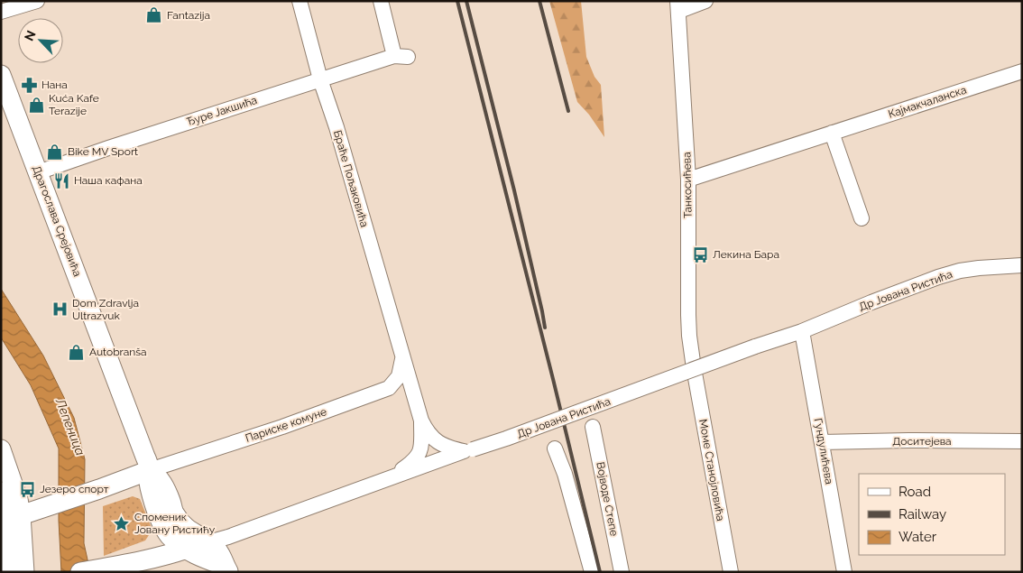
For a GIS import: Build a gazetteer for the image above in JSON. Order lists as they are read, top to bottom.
{
  "streets": {
    "main road": ["Драгослава Срејовића", "Др Јована Ристића"],
    "street": [
      "Кајмакчаланска",
      "Ђуре Јакшића",
      "Браће Пољаковића",
      "Танкосићева",
      "Париске комуне",
      "Доситејева",
      "Гундулићева",
      "Моме Станојловића",
      "Војводе Степе"
    ]
  },
  "crossings": [
    ["Кајмакчаланска", "Танкосићева"],
    ["Ђуре Јакшића", "Браће Пољаковића"],
    ["Ђуре Јакшића", "Драгослава Срејовића"],
    ["Танкосићева", "Моме Станојловића"],
    ["Драгослава Срејовића", "Др Јована Ристића"],
    ["Драгослава Срејовића", "Париске комуне"],
    ["Др Јована Ристића", "Гундулићева"],
    ["Доситејева", "Гундулићева"]
  ],
  "water": ["Лепеница"],
  "places": {
    "shop": [
      "Fantazija",
      "Kuća Kafe Terazije",
      "Bike MV Sport",
      "Autobranša"
    ],
    "pharmacy": ["Нана"],
    "restaurant": ["Наша кафана"],
    "bus stop": ["Лекина Бара", "Језеро спорт"],
    "hospital": ["Dom Zdravlja Ultrazvuk"],
    "place": ["Споменик Јовану Ристићу"]
  },
  "legend": ["Road", "Railway", "Water"],
  "north": "top left"
}
